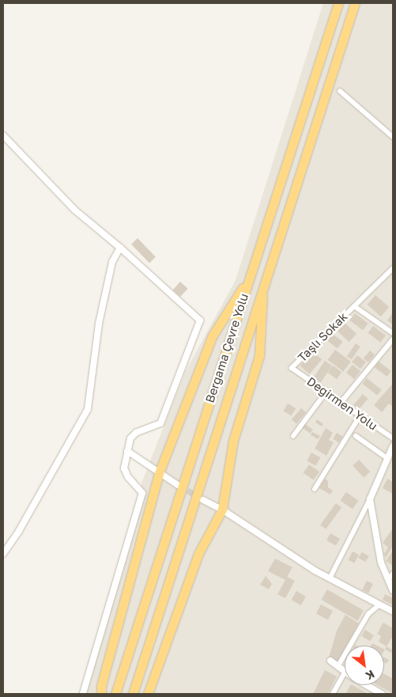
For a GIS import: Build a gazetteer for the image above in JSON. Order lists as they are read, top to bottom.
{
  "streets": {
    "highway": ["Bergama Çevre Yolu"],
    "street": ["Taşlı Sokak", "Değirmen Yolu"]
  },
  "crossings": [
    ["Taşlı Sokak", "Değirmen Yolu"]
  ],
  "north": "bottom right"
}
